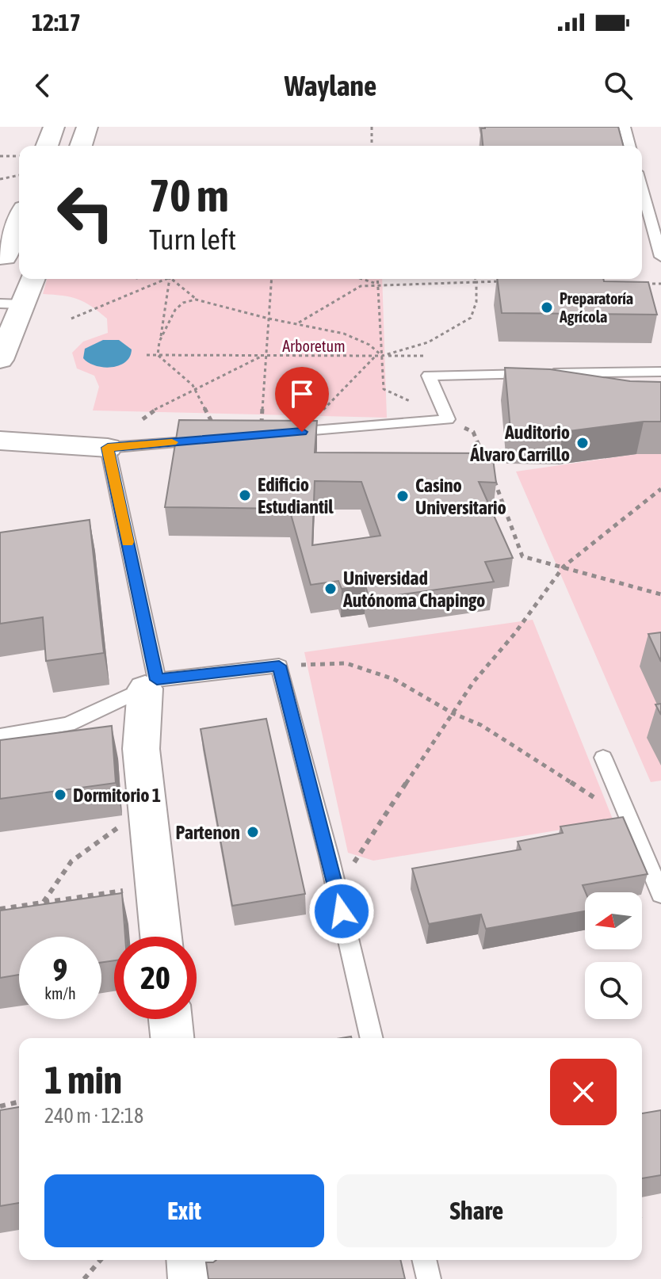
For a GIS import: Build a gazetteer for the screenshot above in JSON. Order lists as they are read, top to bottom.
{
  "parks": ["Arboretum"],
  "places": [
    "Preparatoría Agrícola",
    "Auditorio Álvaro Carrillo",
    "Edificio Estudiantil",
    "Casino Universitario",
    "Universidad Autónoma Chapingo",
    "Dormitorio 1",
    "Partenon"
  ],
  "north": "left",
  "page": {
    "status": "12:17",
    "header": "Waylane",
    "turn": ["70 m", "Turn left"],
    "speed": "9 km/h",
    "limit": "20",
    "heading": ["1 min", "240 m · 12:18"],
    "buttons": ["Exit", "Share"]
  }
}
